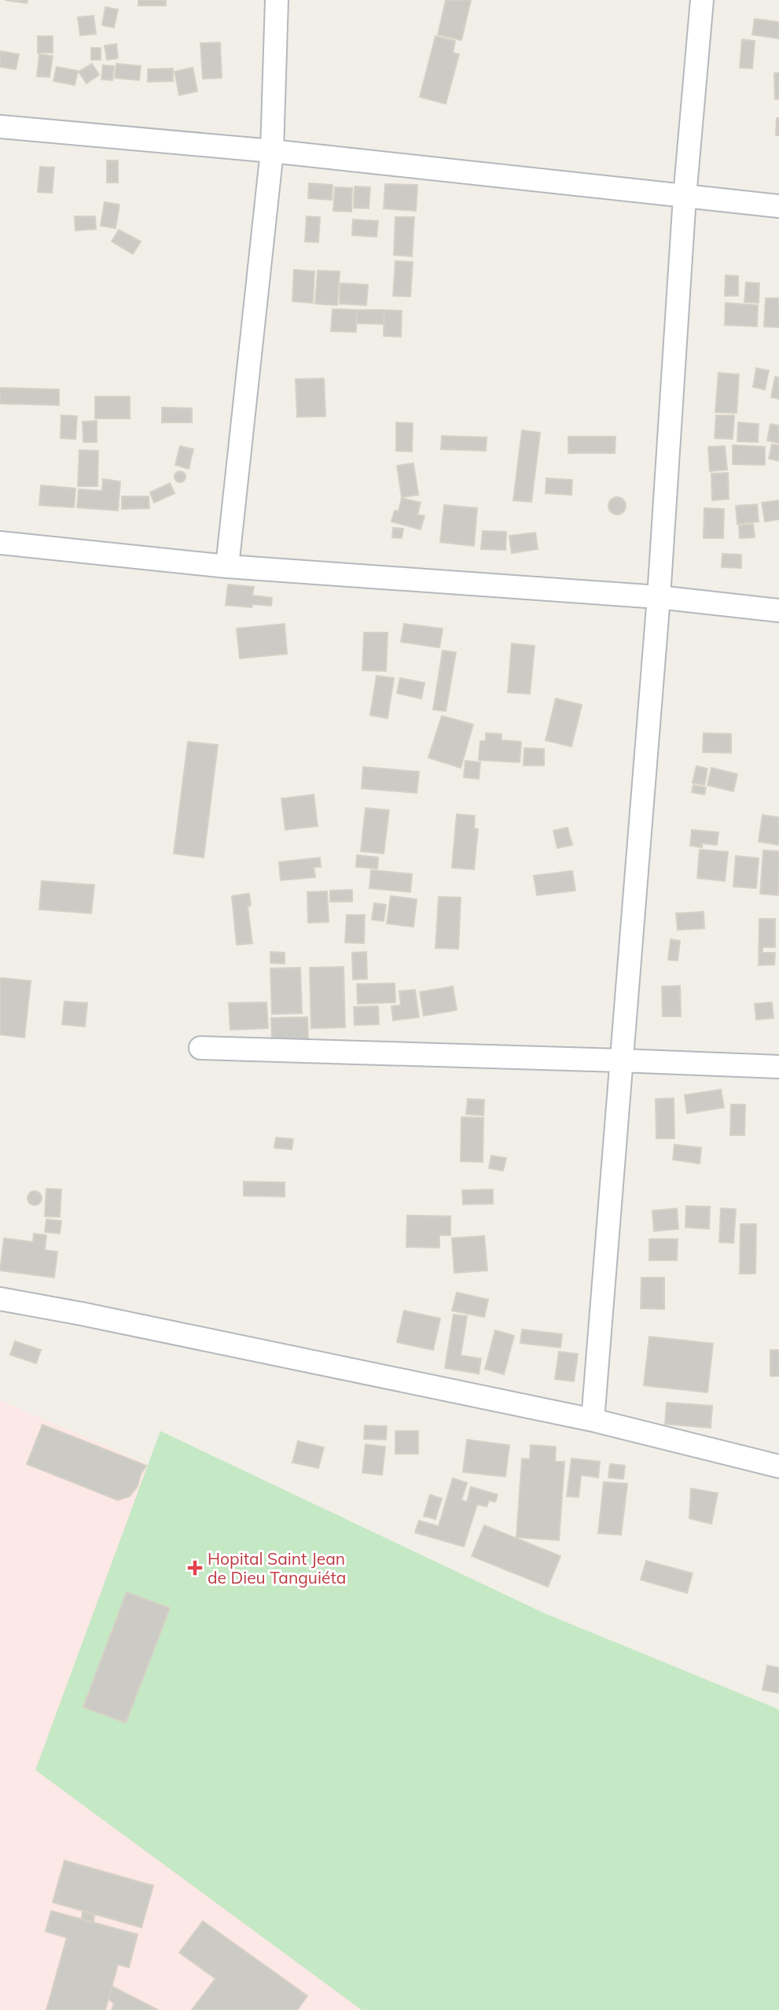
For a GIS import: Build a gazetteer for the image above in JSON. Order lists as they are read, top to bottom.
{
  "places": {
    "health": ["Hopital Saint Jean de Dieu Tanguiéta"]
  }
}
